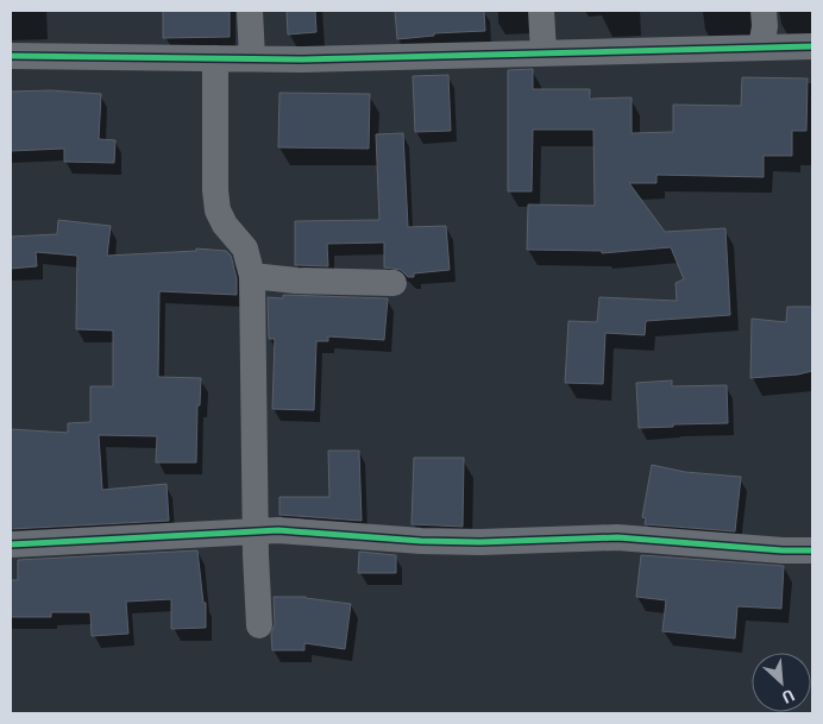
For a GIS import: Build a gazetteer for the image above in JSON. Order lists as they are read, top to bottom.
{
  "north": "bottom right"
}
